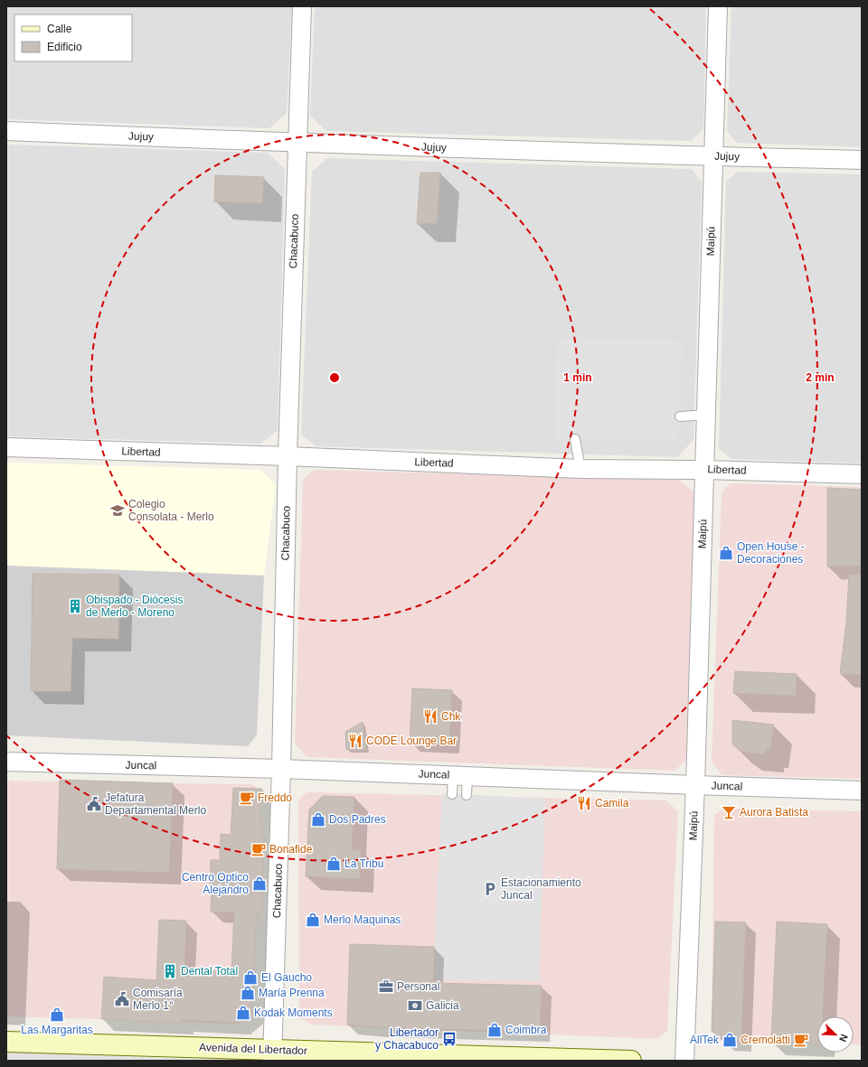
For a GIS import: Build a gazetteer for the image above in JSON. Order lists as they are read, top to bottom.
{
  "streets": {
    "main road": ["Avenida del Libertador"],
    "street": [
      "Jujuy",
      "Chacabuco",
      "Maipú",
      "Libertad",
      "Juncal"
    ]
  },
  "crossings": [
    ["Jujuy", "Chacabuco"],
    ["Jujuy", "Maipú"],
    ["Chacabuco", "Libertad"],
    ["Chacabuco", "Juncal"],
    ["Chacabuco", "Avenida del Libertador"],
    ["Maipú", "Libertad"],
    ["Maipú", "Juncal"]
  ],
  "places": {
    "school or university": ["Colegio Consolata - Merlo"],
    "shop": [
      "Open House - Decoraciones",
      "Dos Padres",
      "La Tribu",
      "Centro Optico Alejandro",
      "Merlo Maquinas",
      "El Gaucho",
      "María Prenna",
      "Kodak Moments",
      "Las Margaritas",
      "Coimbra",
      "AllTek"
    ],
    "building": ["Obispado - Diócesis de Merlo - Moreno", "Dental Total"],
    "restaurant": ["Chk", "CODE Lounge Bar", "Camila"],
    "cafe": ["Freddo", "Bonafide", "Cremolatti"],
    "public building": ["Jefatura Departamental Merlo", "Comisaría Merlo 1°"],
    "bar": ["Aurora Batista"],
    "parking": ["Estacionamiento Juncal"],
    "office": ["Personal"],
    "bank": ["Galicia"],
    "bus stop": ["Libertador y Chacabuco"]
  },
  "legend": ["Calle", "Edificio"],
  "north": "bottom right",
  "rings": ["1 min", "2 min"]
}
